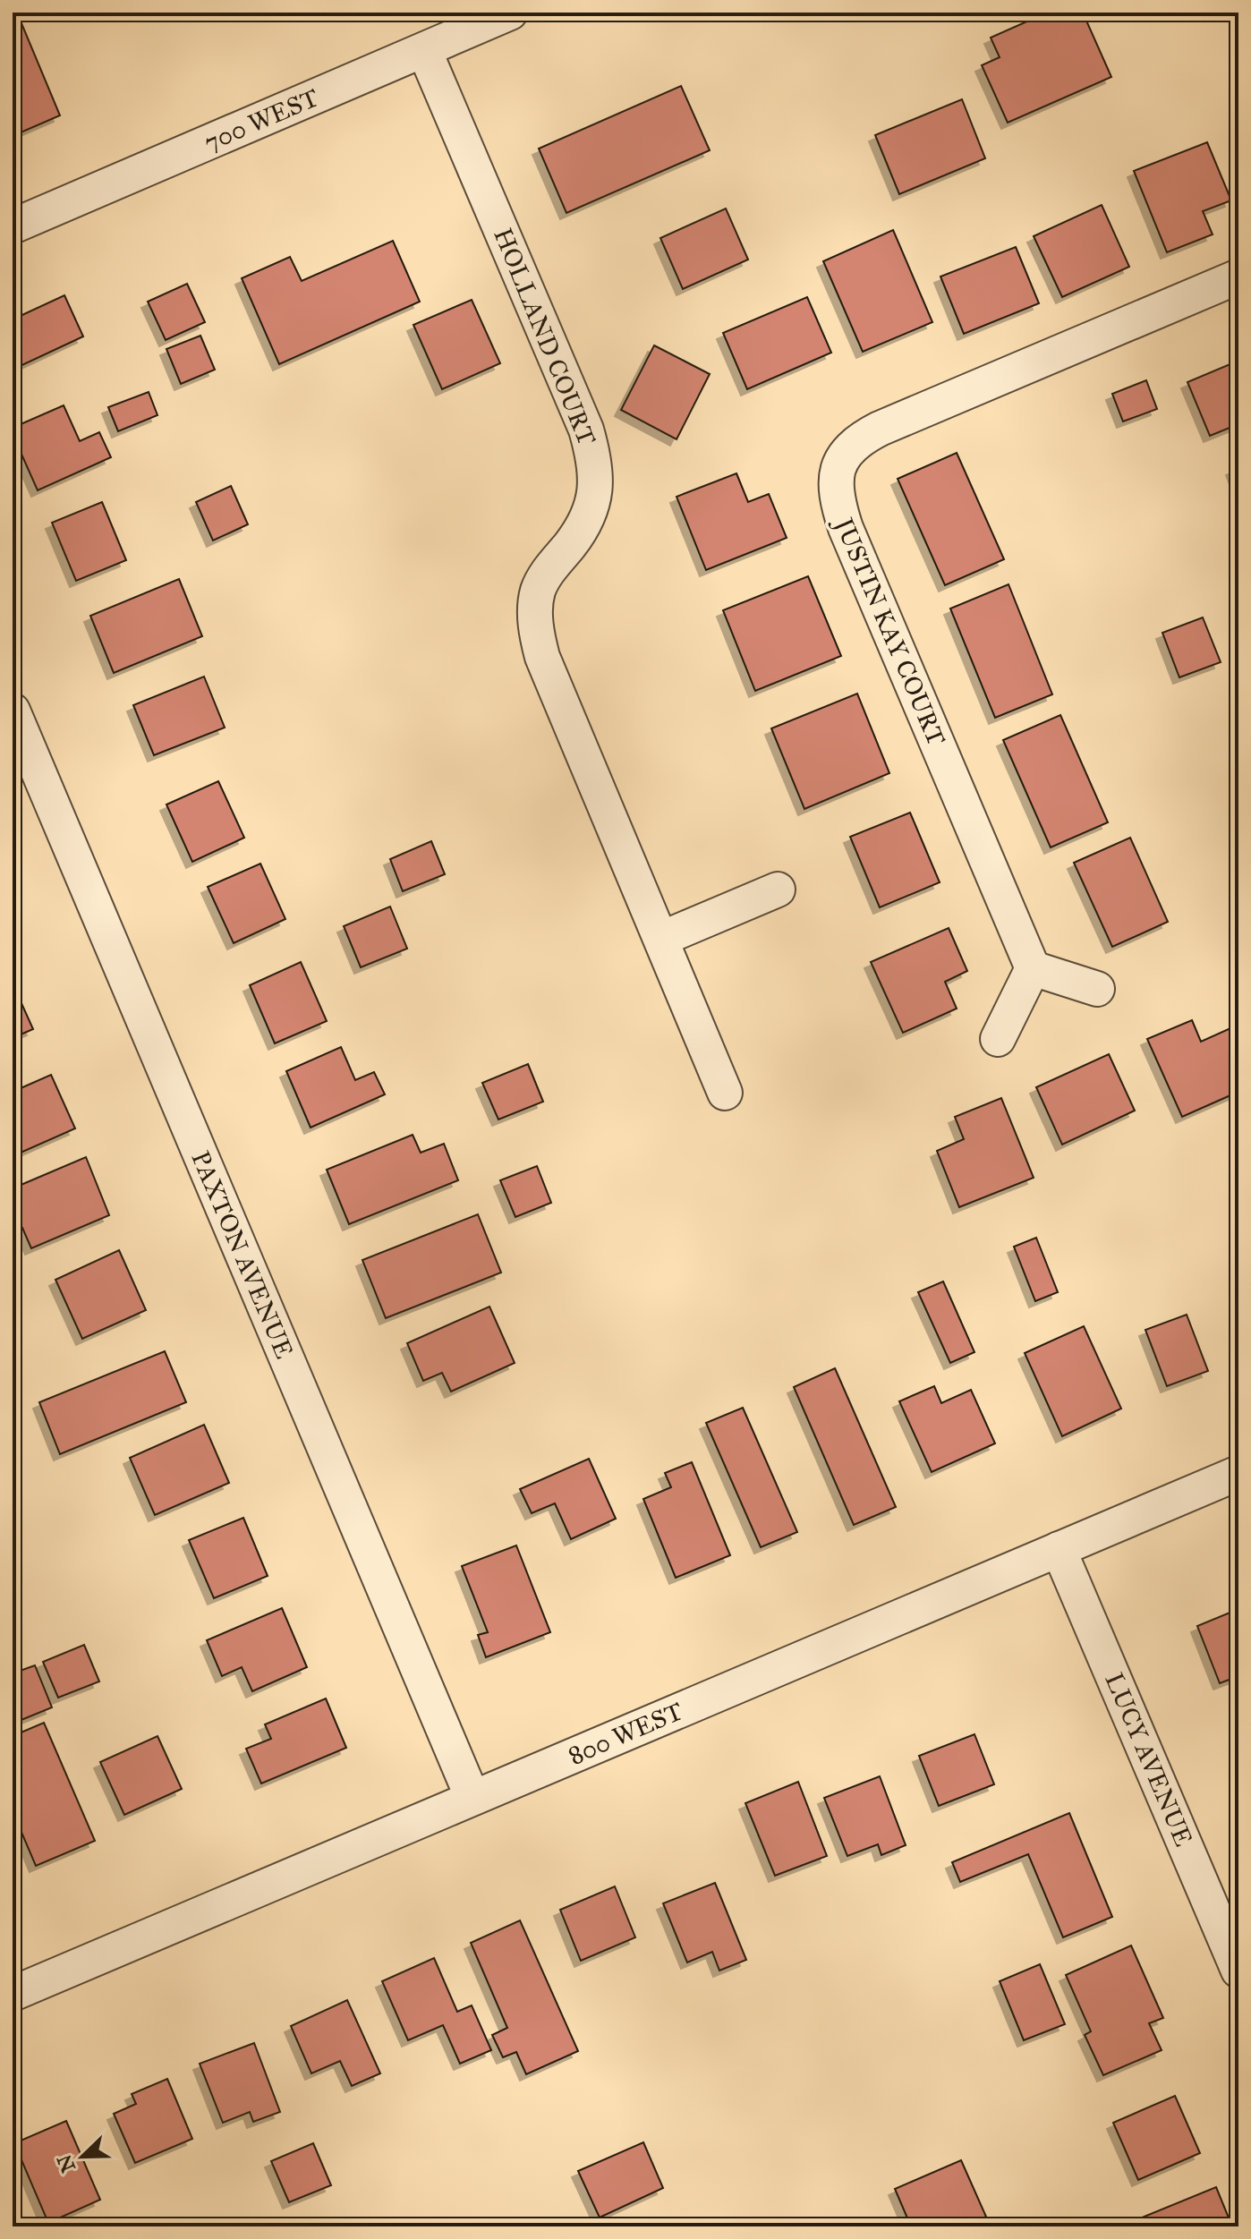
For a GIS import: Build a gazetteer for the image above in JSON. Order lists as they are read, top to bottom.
{
  "streets": {
    "street": [
      "700 WEST",
      "HOLLAND COURT",
      "JUSTIN KAY COURT",
      "PAXTON AVENUE",
      "800 WEST",
      "LUCY AVENUE"
    ]
  },
  "crossings": [
    ["700 WEST", "HOLLAND COURT"],
    ["PAXTON AVENUE", "800 WEST"],
    ["800 WEST", "LUCY AVENUE"]
  ],
  "north": "bottom left"
}
